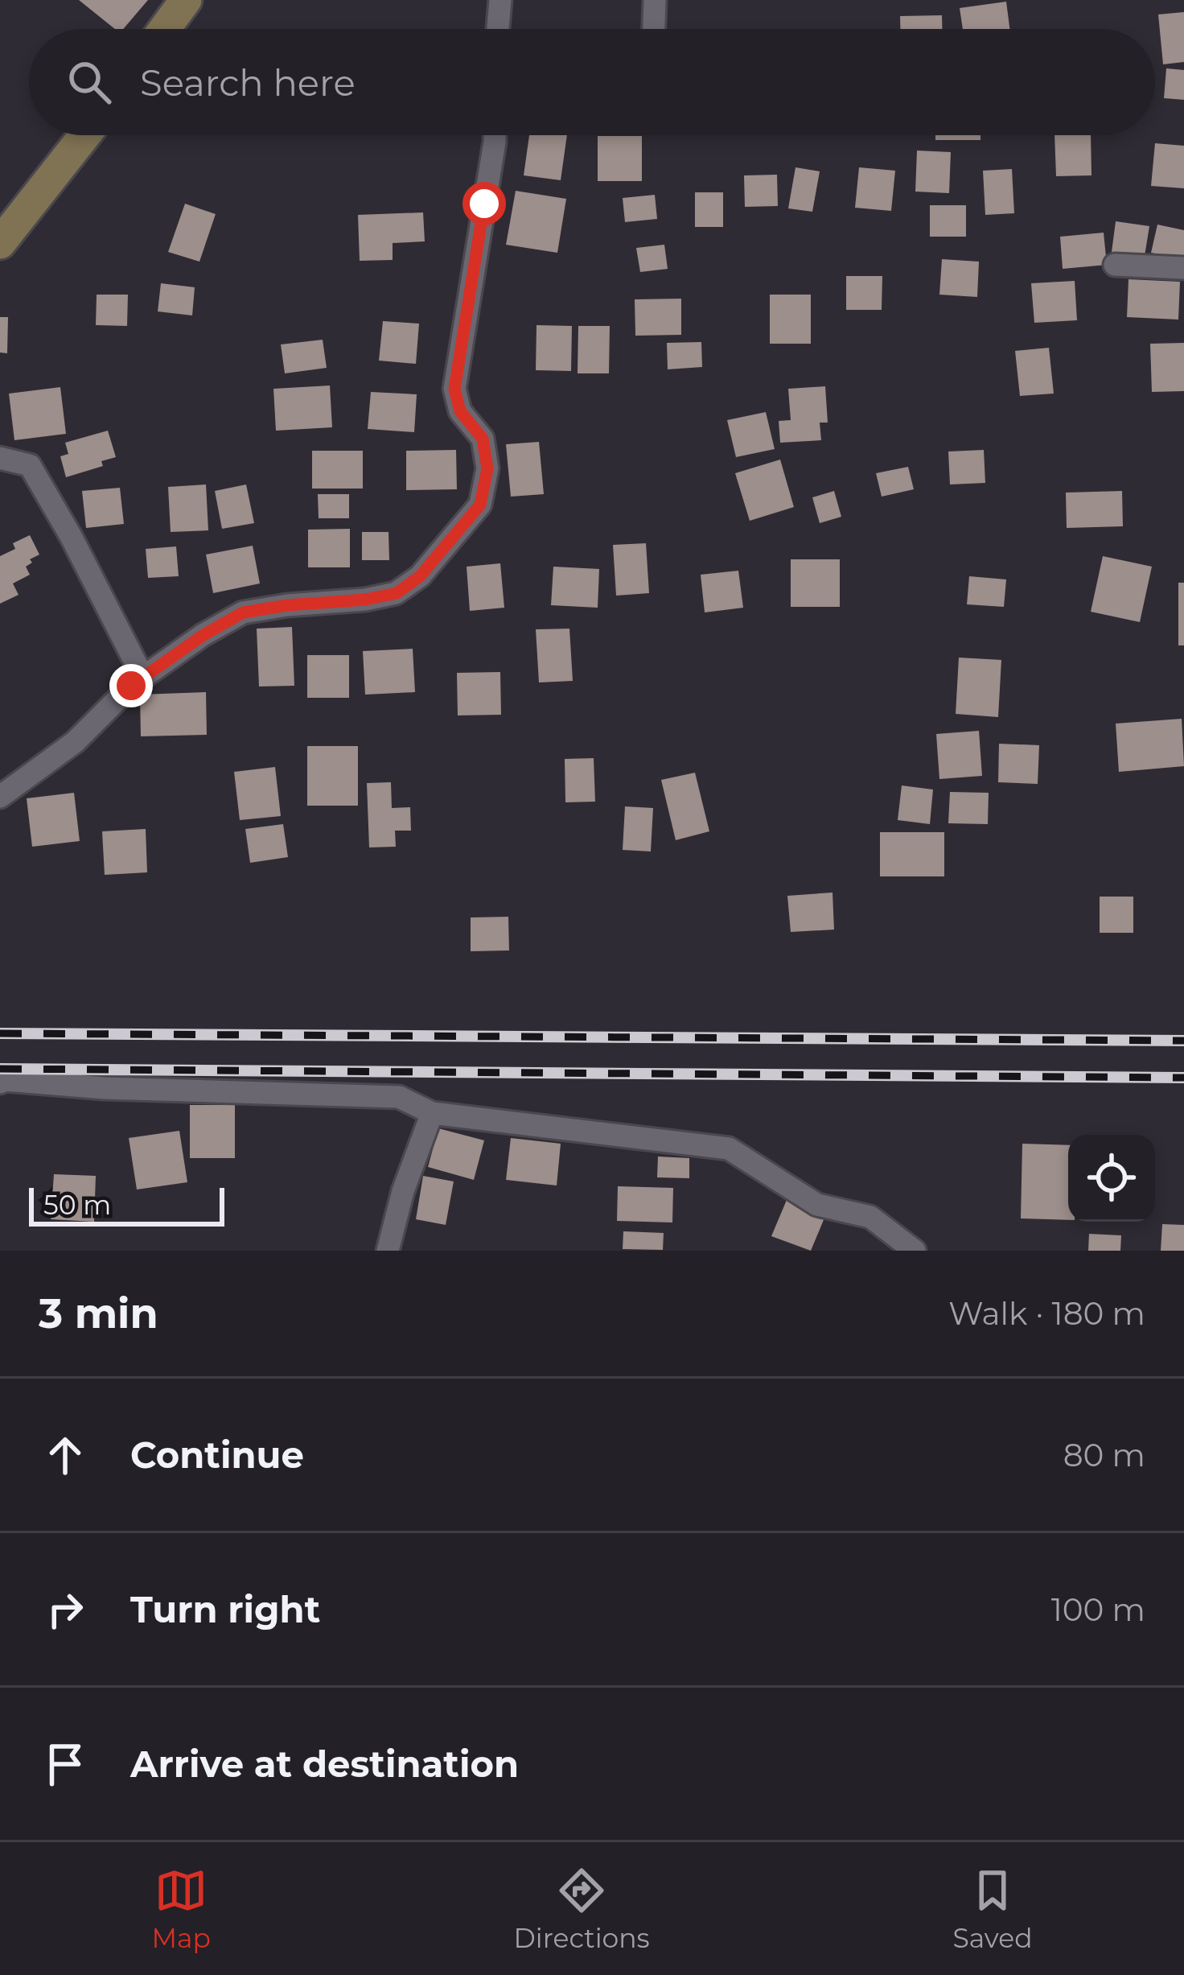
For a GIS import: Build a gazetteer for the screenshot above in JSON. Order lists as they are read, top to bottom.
{
  "scale_bar": "50 m",
  "page": {
    "search": "Search here",
    "scale": "50 m",
    "heading": ["3 min", "Walk · 180 m"],
    "list": [
      ["Continue", "80 m"],
      ["Turn right", "100 m"],
      "Arrive at destination"
    ],
    "nav": ["Map", "Directions", "Saved"]
  }
}
